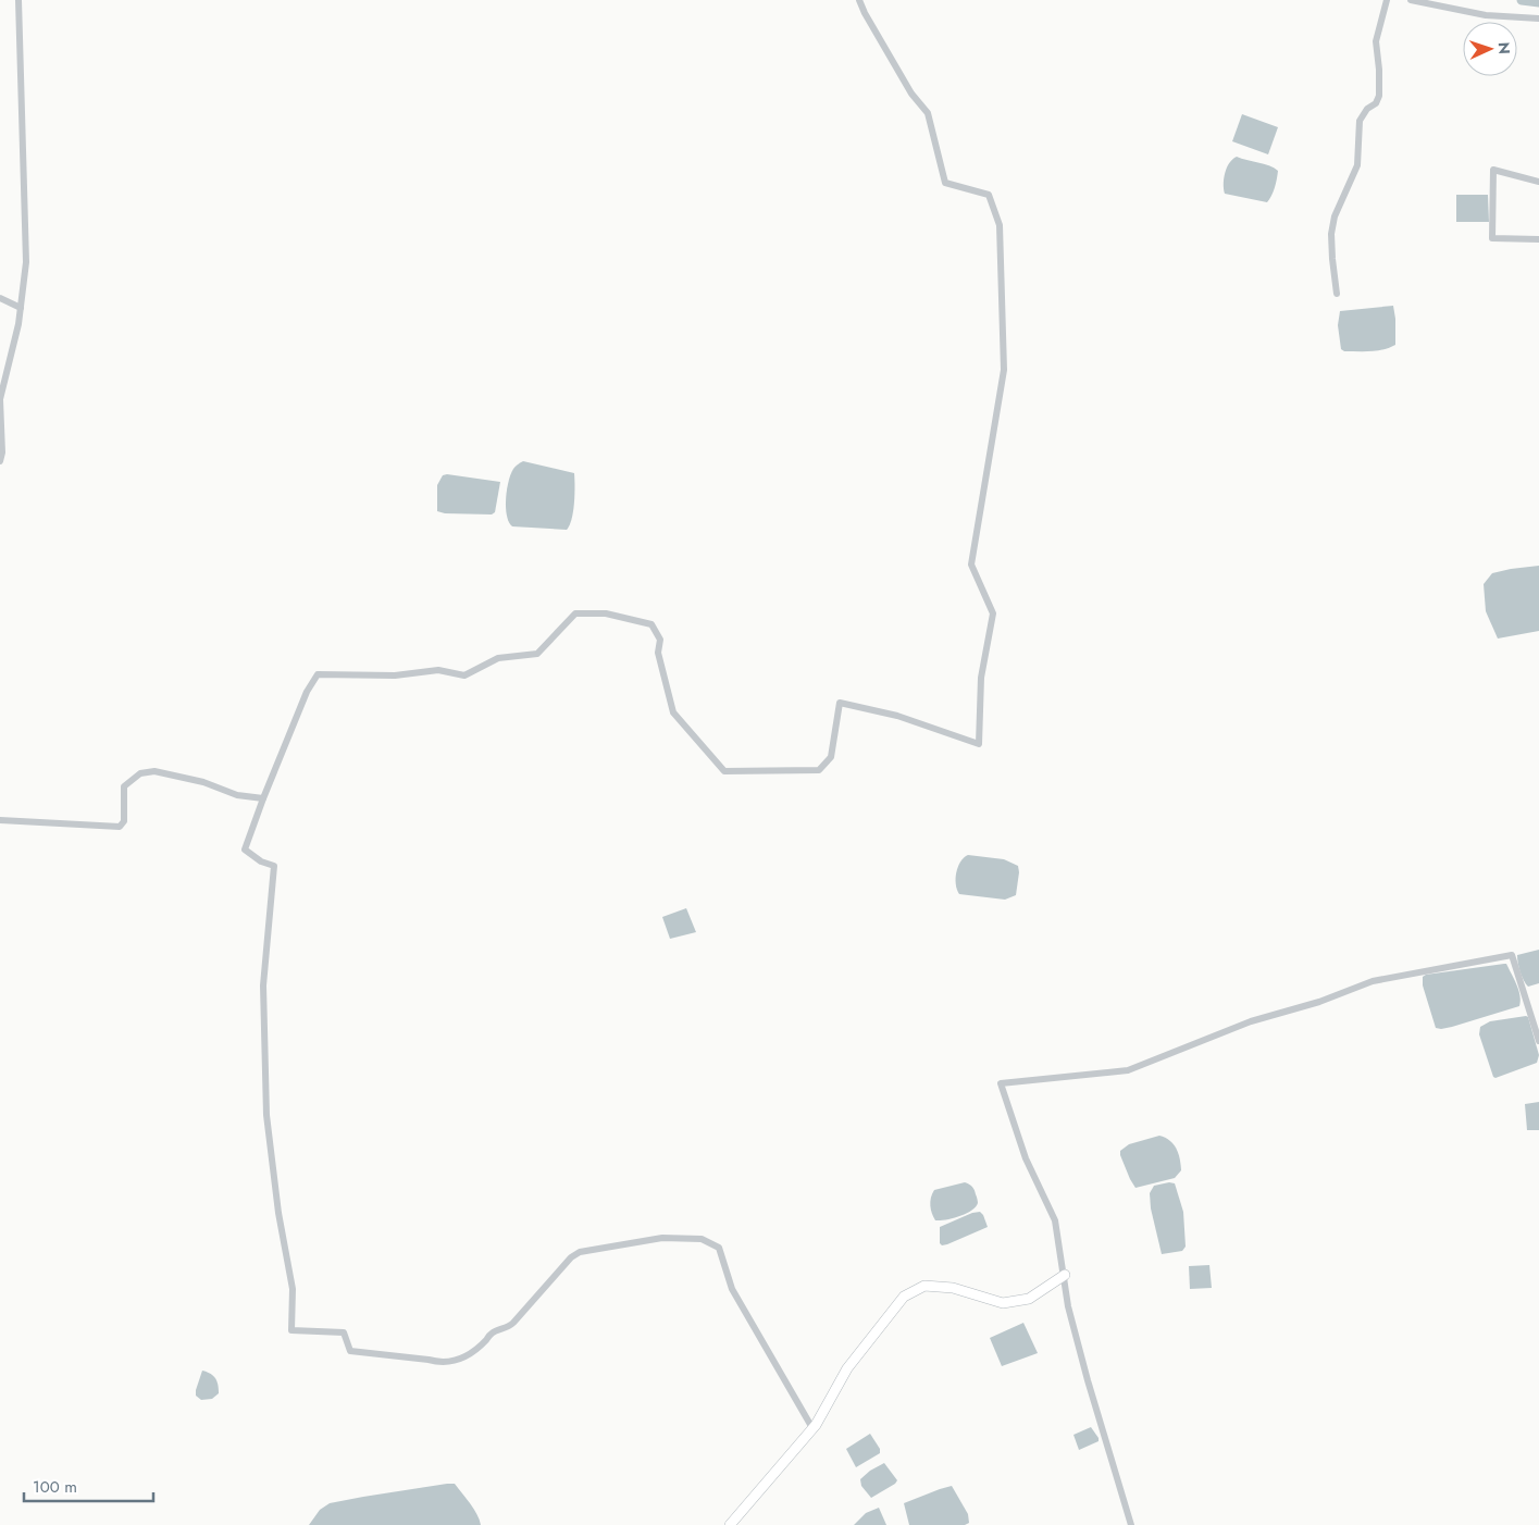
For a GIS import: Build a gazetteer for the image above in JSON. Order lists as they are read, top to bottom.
{
  "scale_bar": "100 m",
  "north": "right"
}
